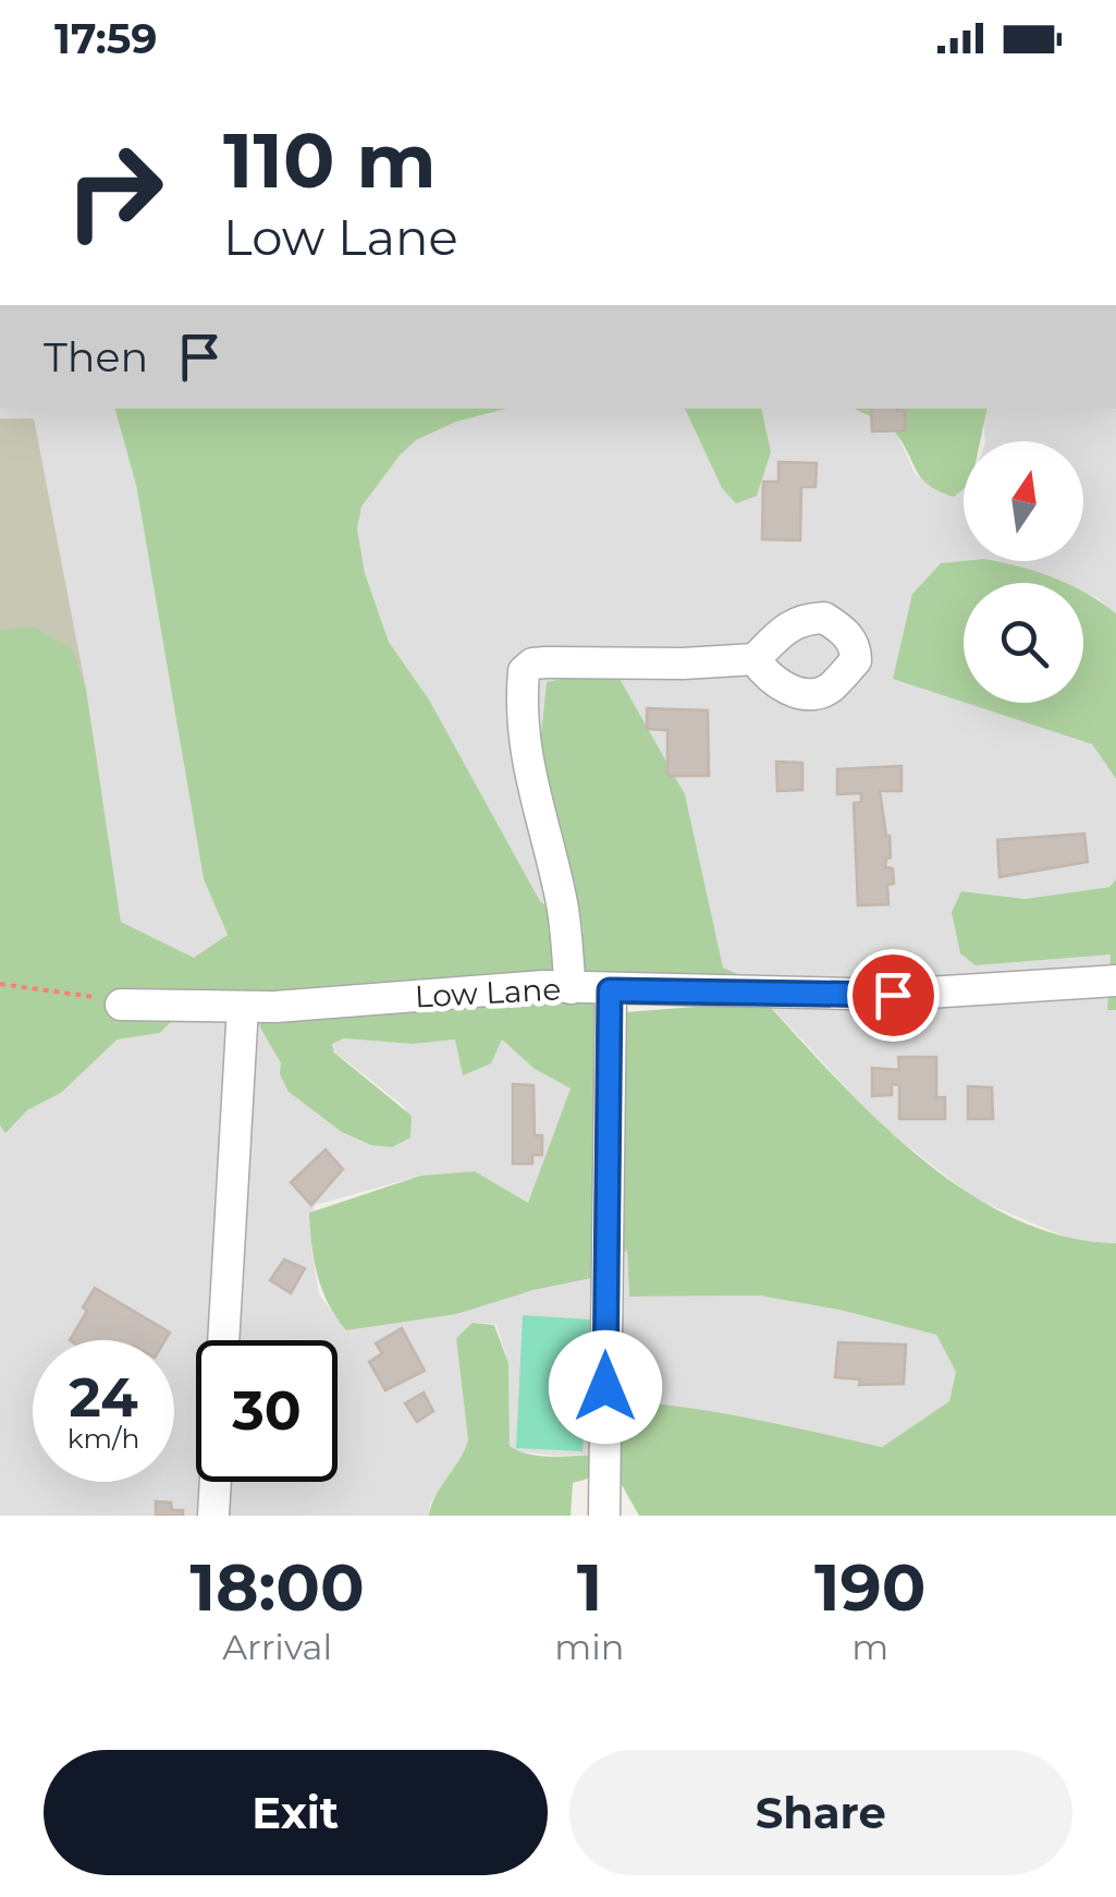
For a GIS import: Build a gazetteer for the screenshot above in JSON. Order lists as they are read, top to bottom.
{
  "streets": {
    "street": ["Low Lane"]
  },
  "north": "top",
  "page": {
    "status": "17:59",
    "turn": ["110 m", "Low Lane"],
    "then": "Then",
    "speed": "24 km/h",
    "limit": "30",
    "eta": [
      "18:00",
      "Arrival",
      "1",
      "min",
      "190",
      "m"
    ],
    "buttons": ["Exit", "Share"]
  }
}
